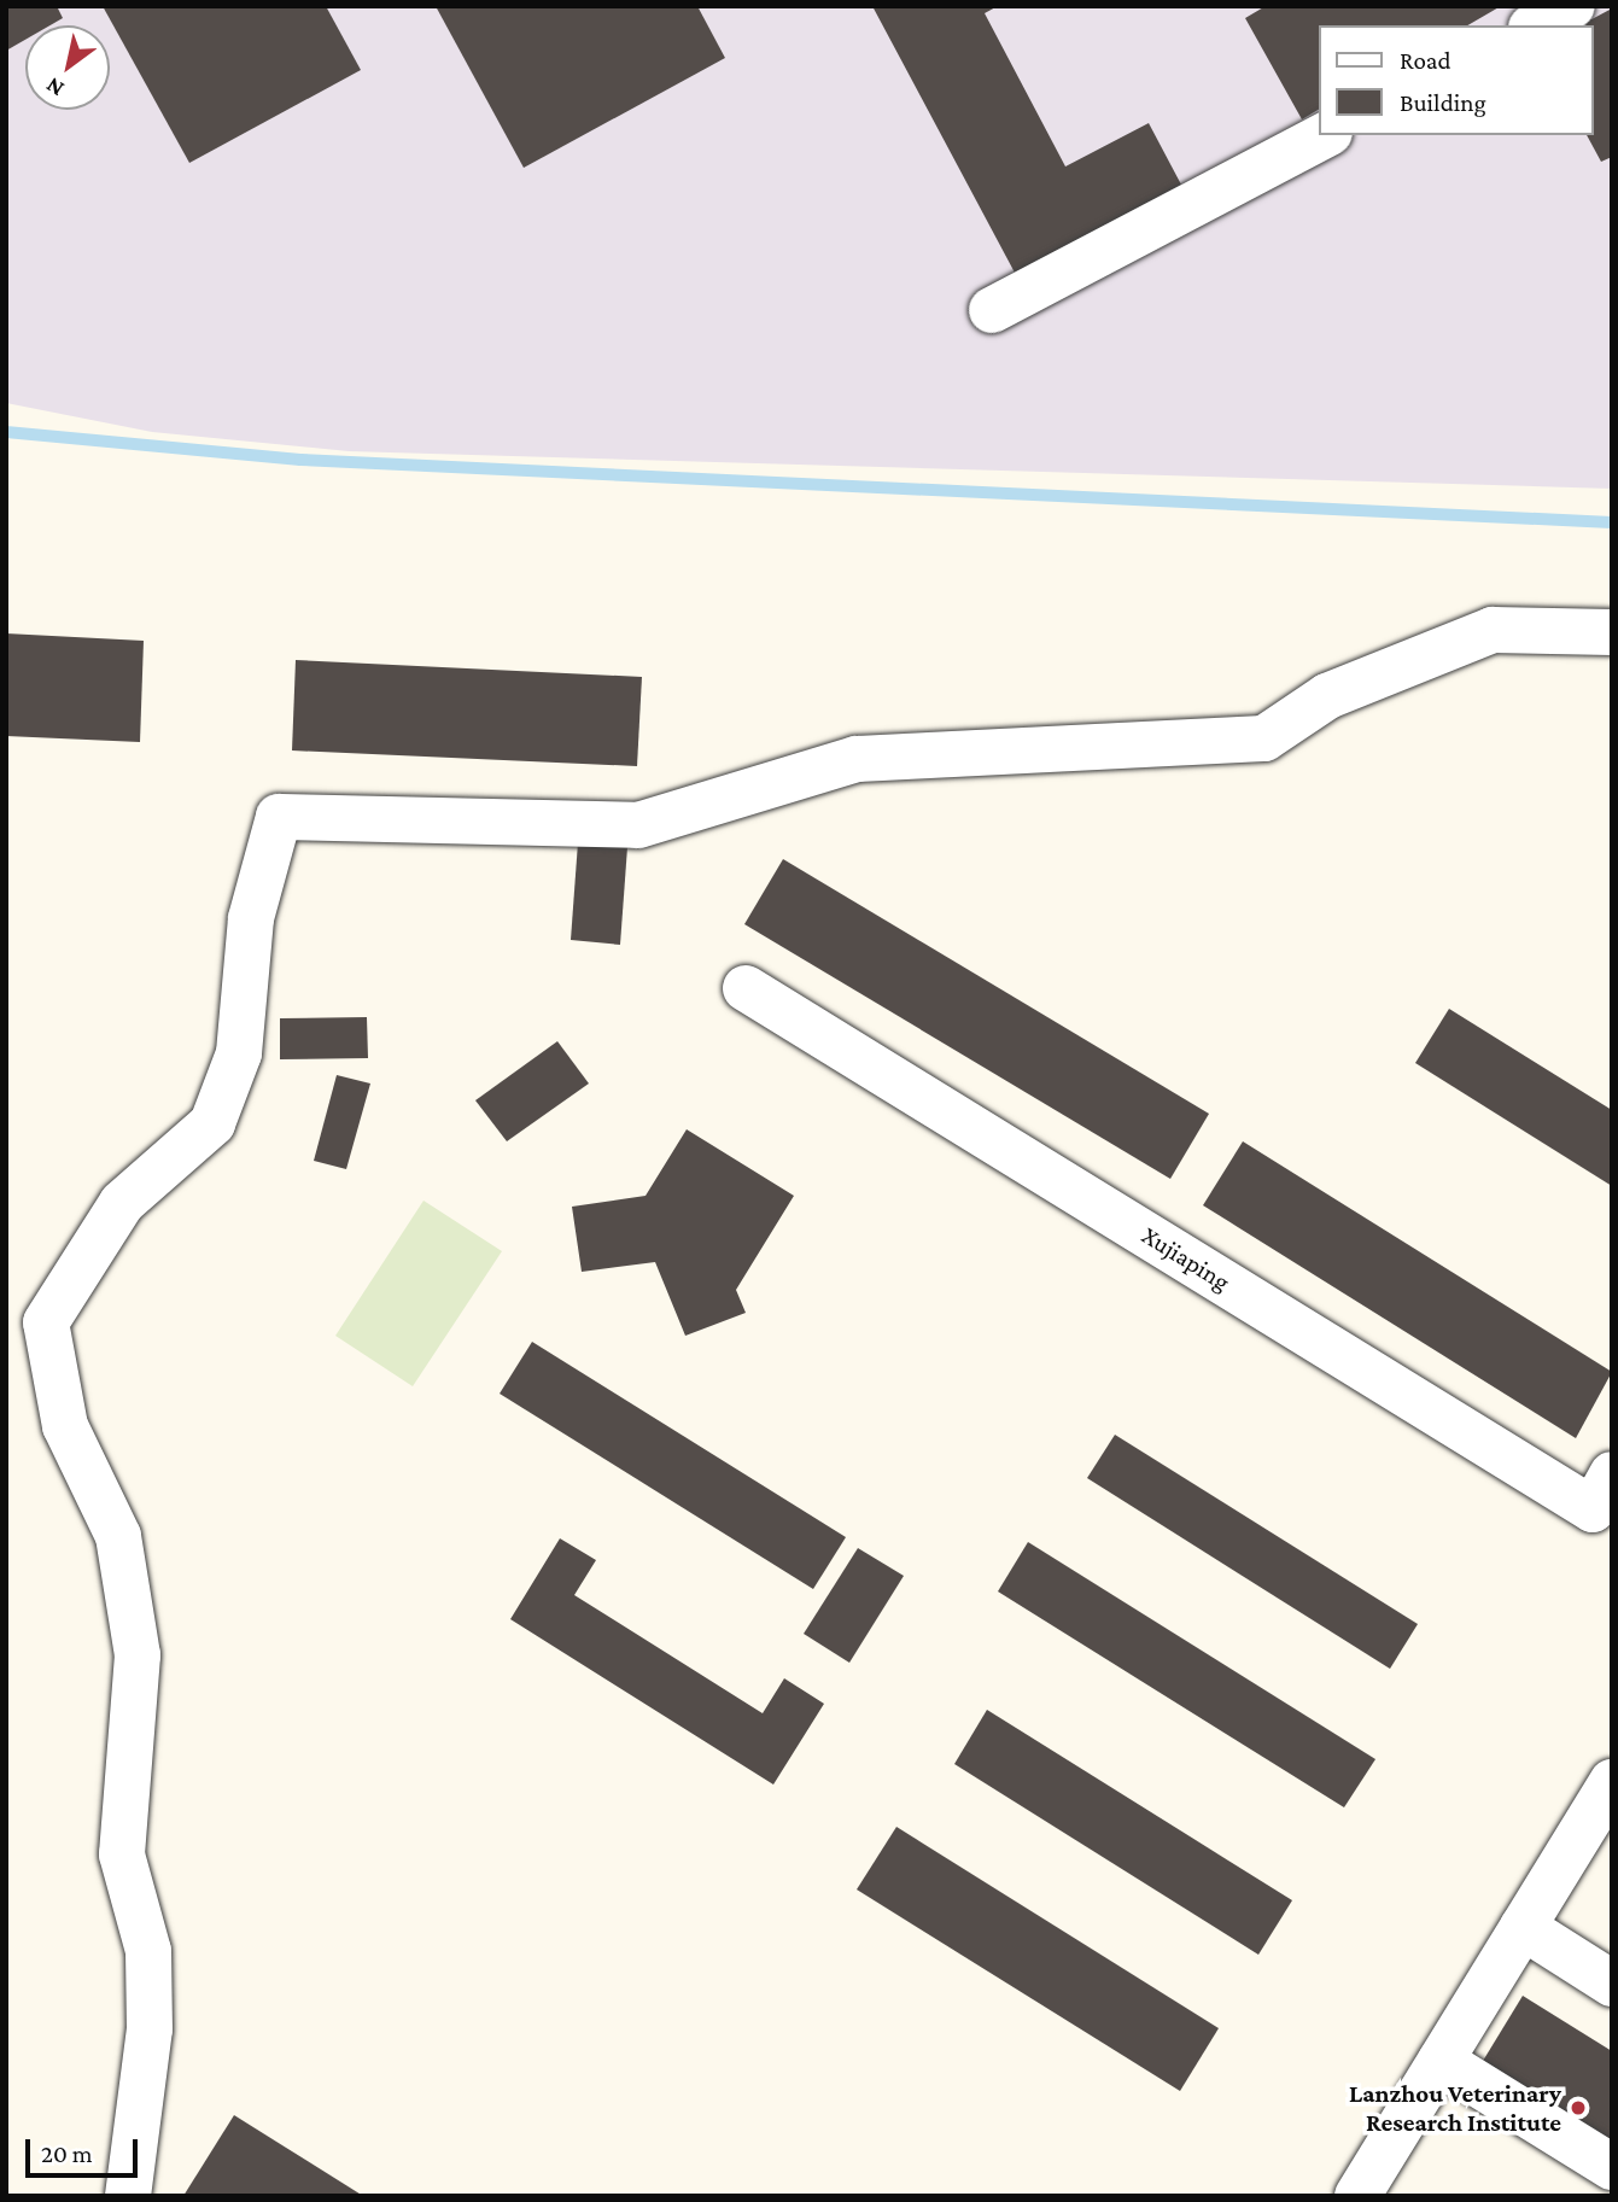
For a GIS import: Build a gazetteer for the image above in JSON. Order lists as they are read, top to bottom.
{
  "streets": {
    "street": ["Xujiaping"]
  },
  "places": ["Lanzhou Veterinary Research Institute"],
  "legend": ["Road", "Building"],
  "scale_bar": "20 m",
  "north": "bottom left"
}
